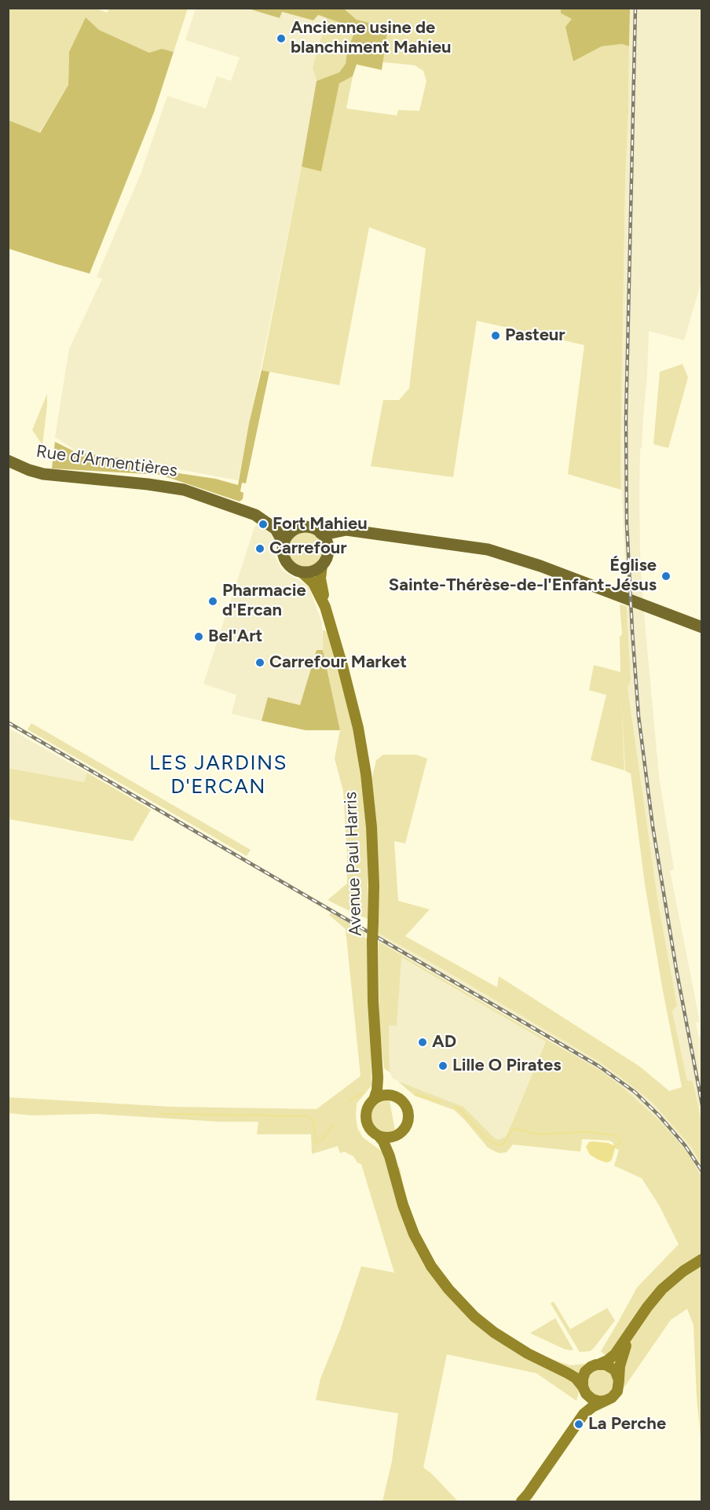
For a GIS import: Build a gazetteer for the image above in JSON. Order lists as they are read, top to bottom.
{
  "streets": {
    "main road": ["Rue d'Armentières", "Avenue Paul Harris"]
  },
  "crossings": [
    ["Rue d'Armentières", "Avenue Paul Harris"]
  ],
  "districts": ["LES JARDINS D'ERCAN"],
  "places": [
    "Ancienne usine de blanchiment Mahieu",
    "Pasteur",
    "Fort Mahieu",
    "Carrefour",
    "Église Sainte-Thérèse-de-l'Enfant-Jésus",
    "Pharmacie d'Ercan",
    "Bel'Art",
    "Carrefour Market",
    "AD",
    "Lille O Pirates",
    "La Perche"
  ]
}
